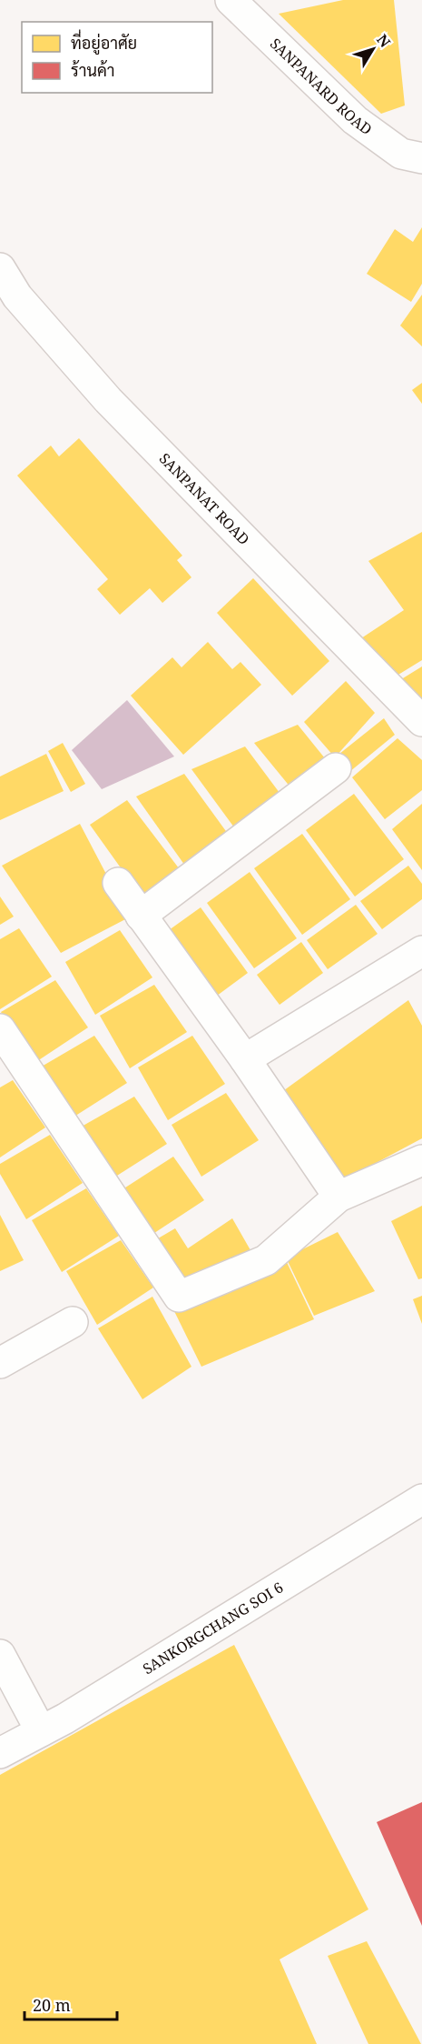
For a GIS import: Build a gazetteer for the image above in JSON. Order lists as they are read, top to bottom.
{
  "streets": {
    "street": ["SANPANARD ROAD", "SANPANAT ROAD", "SANKORGCHANG SOI 6"]
  },
  "legend": ["ที่อยู่อาศัย", "ร้านค้า"],
  "scale_bar": "20 m",
  "north": "top right"
}
